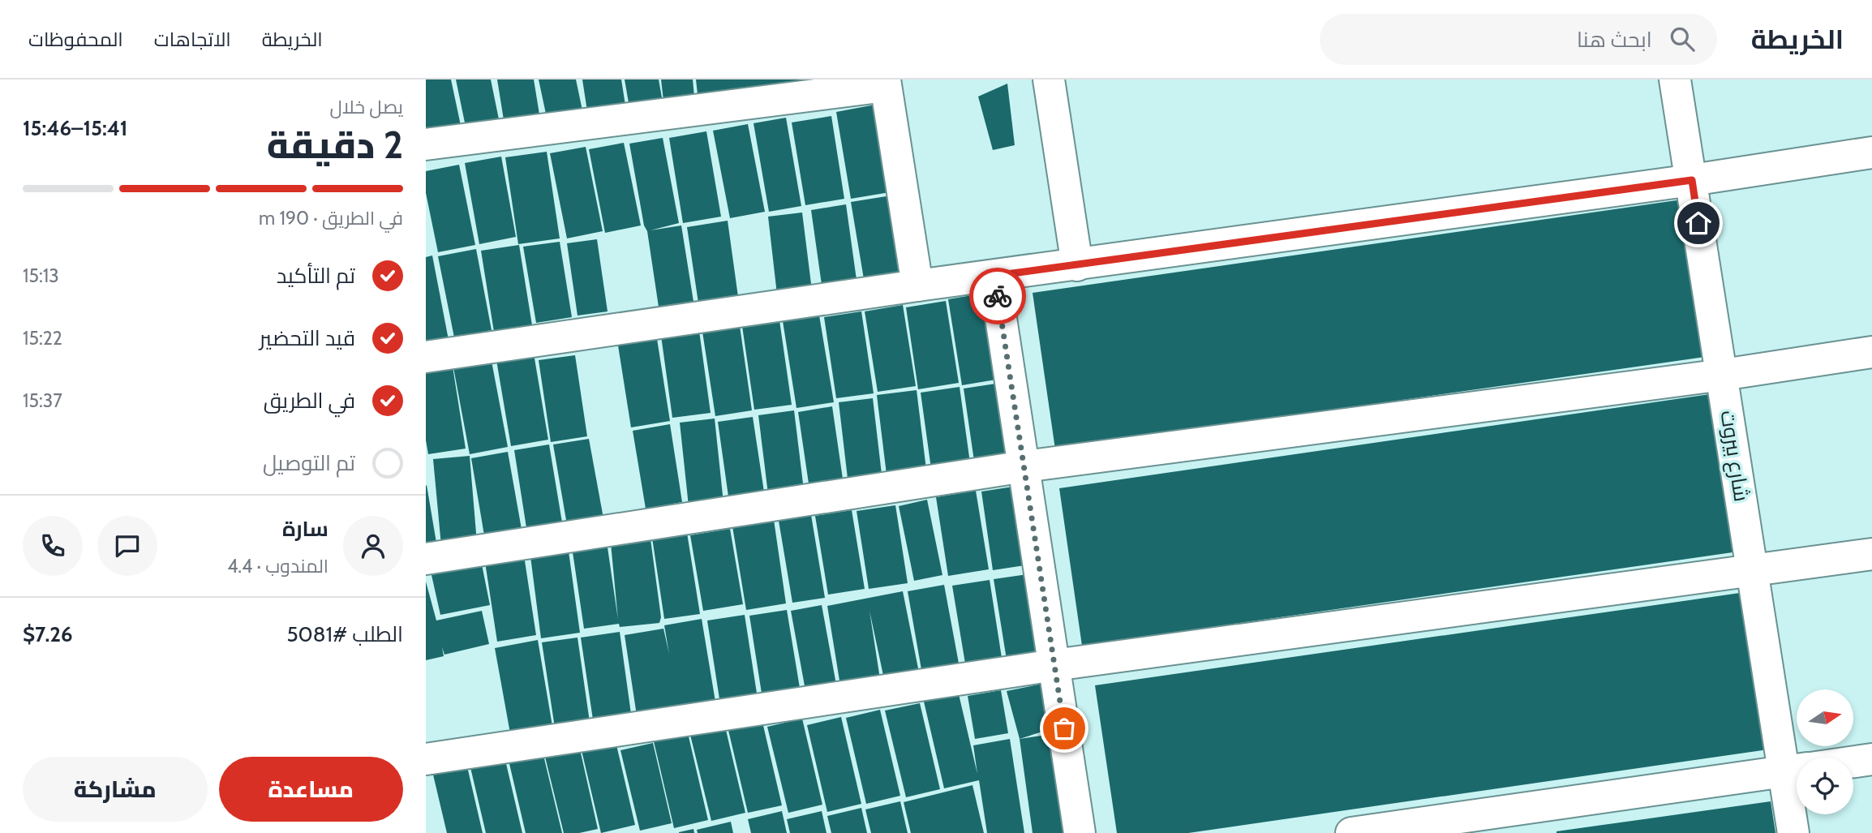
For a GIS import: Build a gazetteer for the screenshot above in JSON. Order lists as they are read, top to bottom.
{
  "streets": {
    "street": ["شارع بيروت"]
  },
  "north": "right",
  "page": {
    "header": "الخريطة",
    "search": "ابحث هنا",
    "nav": ["الخريطة", "الاتجاهات", "المحفوظات"],
    "heading": ["2 دقيقة", "يصل خلال", "15:41–15:46"],
    "panel": [
      "سارة",
      "المندوب · 4.4",
      "الطلب #5081",
      "$7.26"
    ],
    "bar": "في الطريق · 190 m",
    "list": [
      ["تم التأكيد", "15:13"],
      ["قيد التحضير", "15:22"],
      ["في الطريق", "15:37"],
      "تم التوصيل"
    ],
    "buttons": ["مساعدة", "مشاركة"]
  }
}
